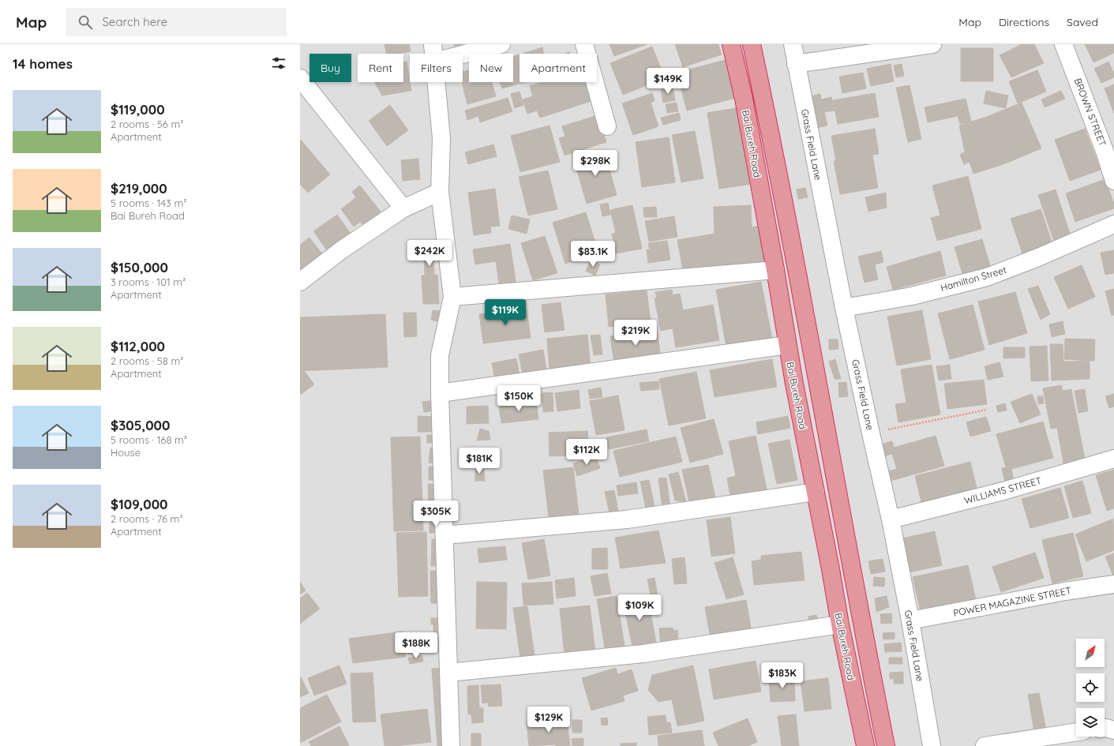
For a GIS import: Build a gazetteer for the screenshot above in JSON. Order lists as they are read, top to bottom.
{
  "streets": {
    "highway": ["Bai Bureh Road"],
    "street": [
      "BROWN STREET",
      "Grass Field Lane",
      "Hamilton Street",
      "WILLIAMS STREET",
      "POWER MAGAZINE STREET"
    ]
  },
  "crossings": [
    ["Grass Field Lane", "Hamilton Street"],
    ["Grass Field Lane", "WILLIAMS STREET"],
    ["Grass Field Lane", "POWER MAGAZINE STREET"]
  ],
  "north": "top right",
  "page": {
    "header": "Map",
    "search": "Search here",
    "nav": ["Map", "Directions", "Saved"],
    "heading": "14 homes",
    "chip": [
      "Buy",
      "Rent",
      "Filters",
      "New",
      "Apartment"
    ],
    "price": [
      "$149K",
      "$298K",
      "$242K",
      "$83.1K",
      "$119K",
      "$219K",
      "$150K",
      "$112K",
      "$181K",
      "$305K",
      "$109K",
      "$188K",
      "$183K",
      "$129K"
    ],
    "list": [
      {
        "name": "$119,000",
        "note": "2 rooms · 56 m² · Apartment"
      },
      {
        "name": "$219,000",
        "note": "5 rooms · 143 m² · Bai Bureh Road"
      },
      {
        "name": "$150,000",
        "note": "3 rooms · 101 m² · Apartment"
      },
      {
        "name": "$112,000",
        "note": "2 rooms · 58 m² · Apartment"
      },
      {
        "name": "$305,000",
        "note": "5 rooms · 168 m² · House"
      },
      {
        "name": "$109,000",
        "note": "2 rooms · 76 m² · Apartment"
      }
    ]
  }
}
